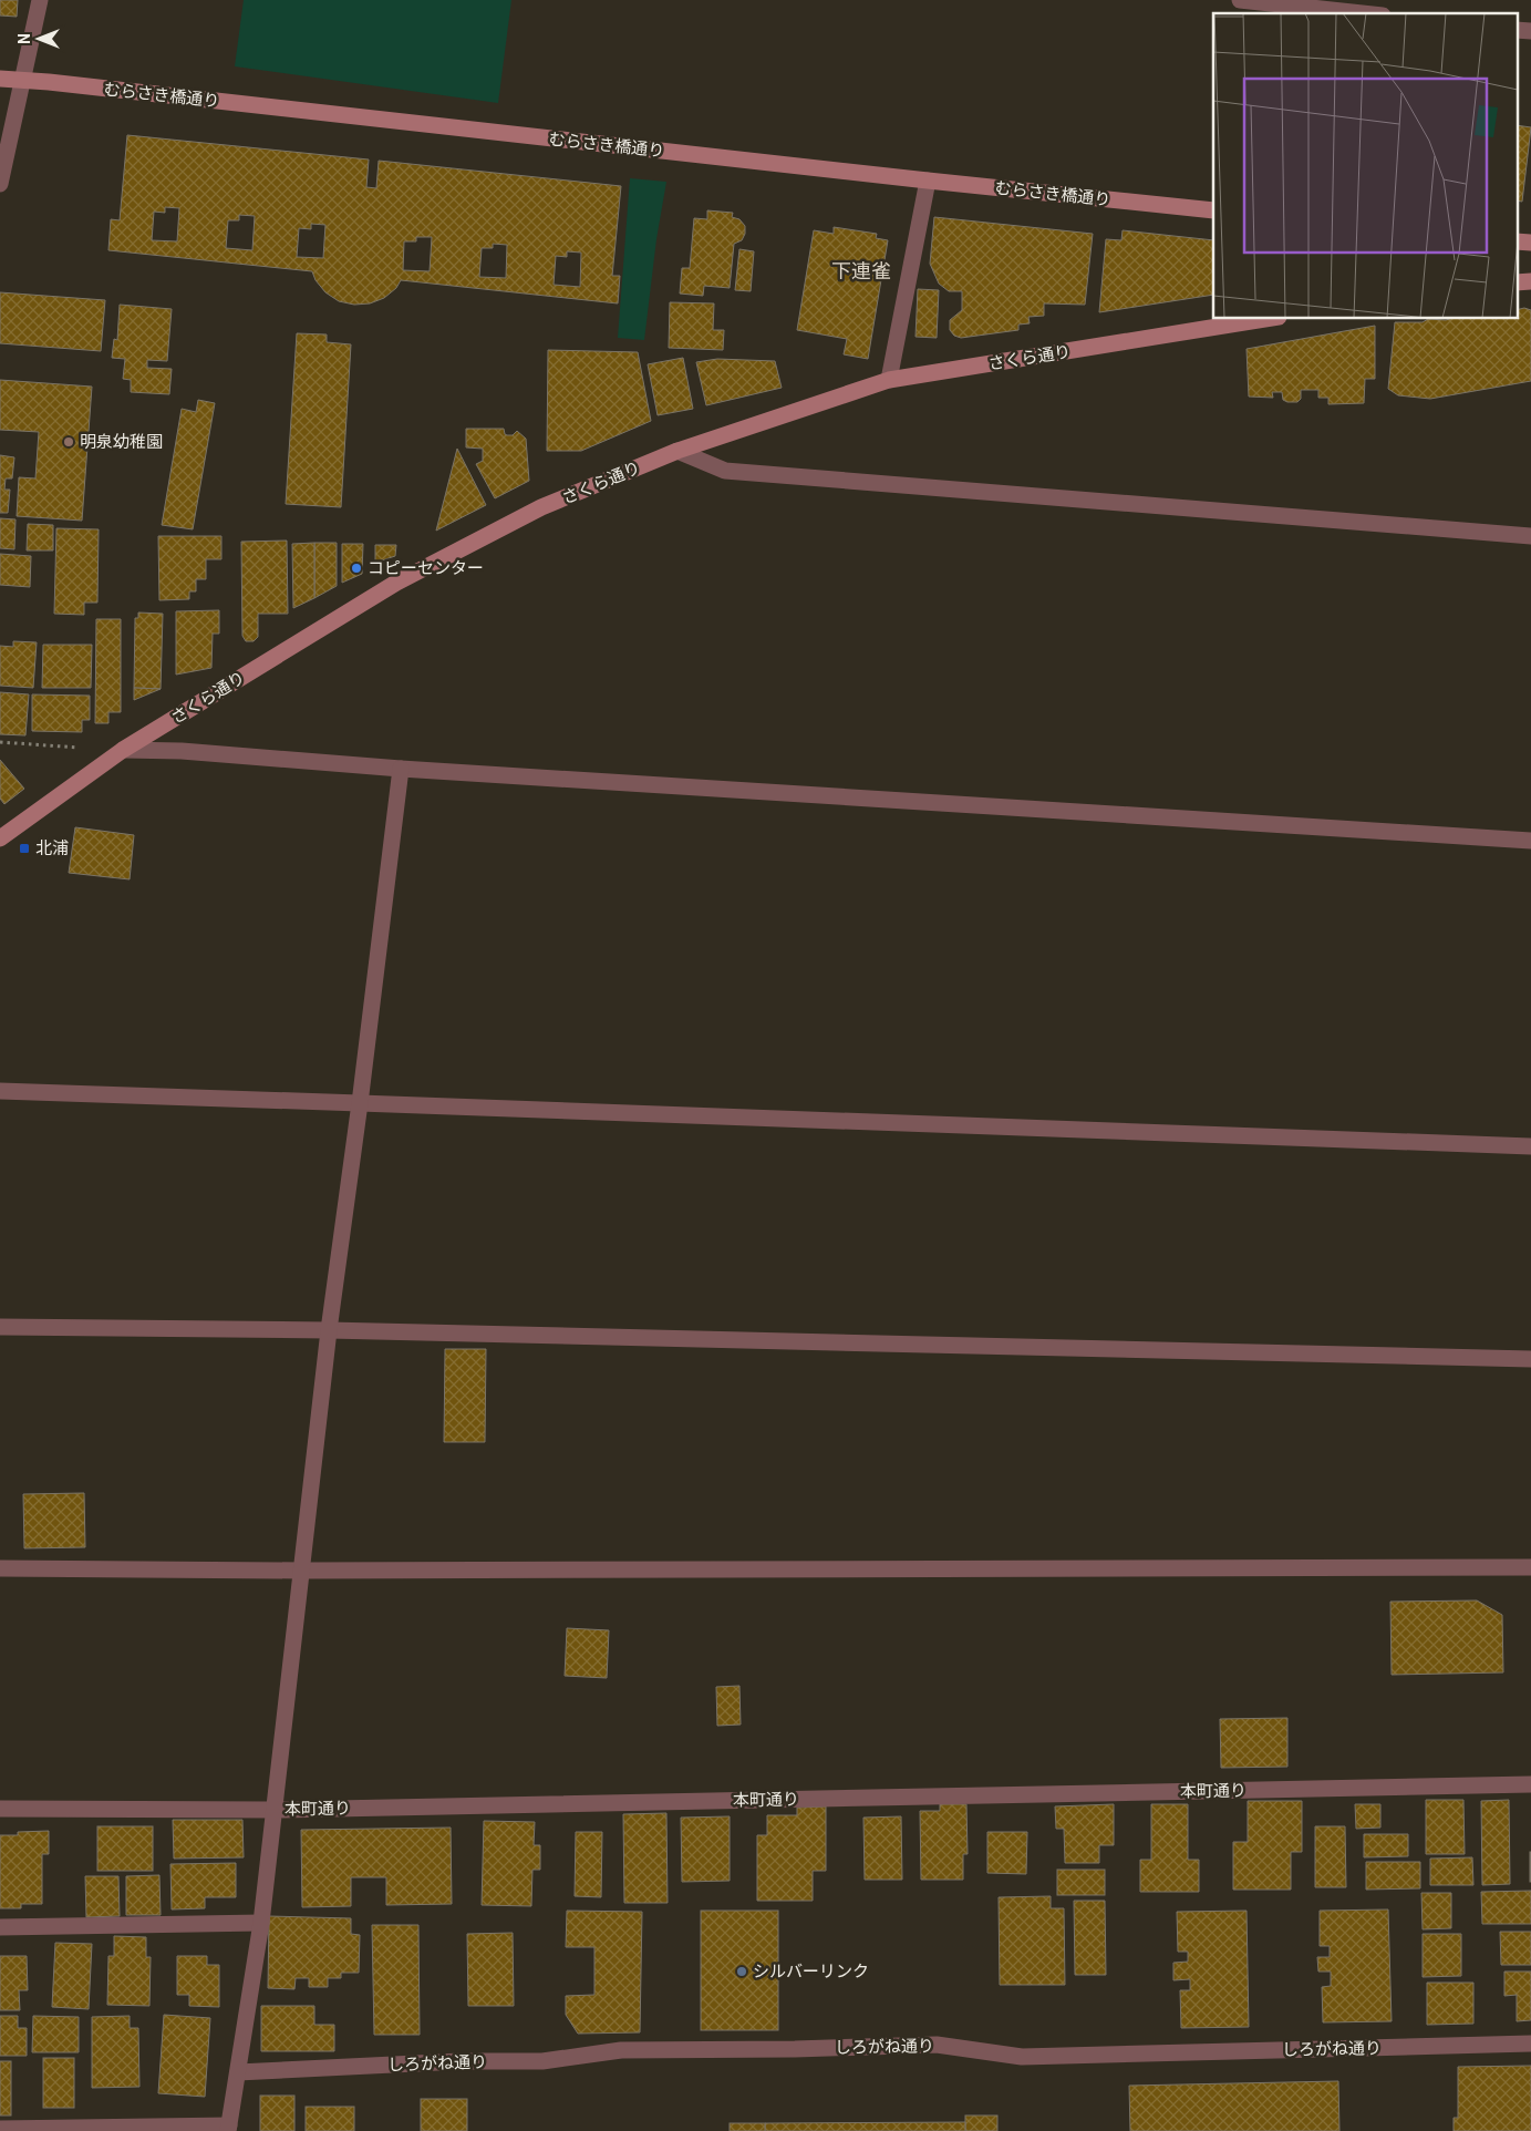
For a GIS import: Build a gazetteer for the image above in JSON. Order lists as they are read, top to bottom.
{
  "streets": {
    "street": [
      "むらさき橋通り",
      "さくら通り",
      "本町通り",
      "しろがね通り"
    ]
  },
  "districts": ["下連雀"],
  "places": {
    "other": ["明泉幼稚園", "コピーセンター", "シルバーリンク"],
    "transit": ["北浦"]
  },
  "north": "left"
}
